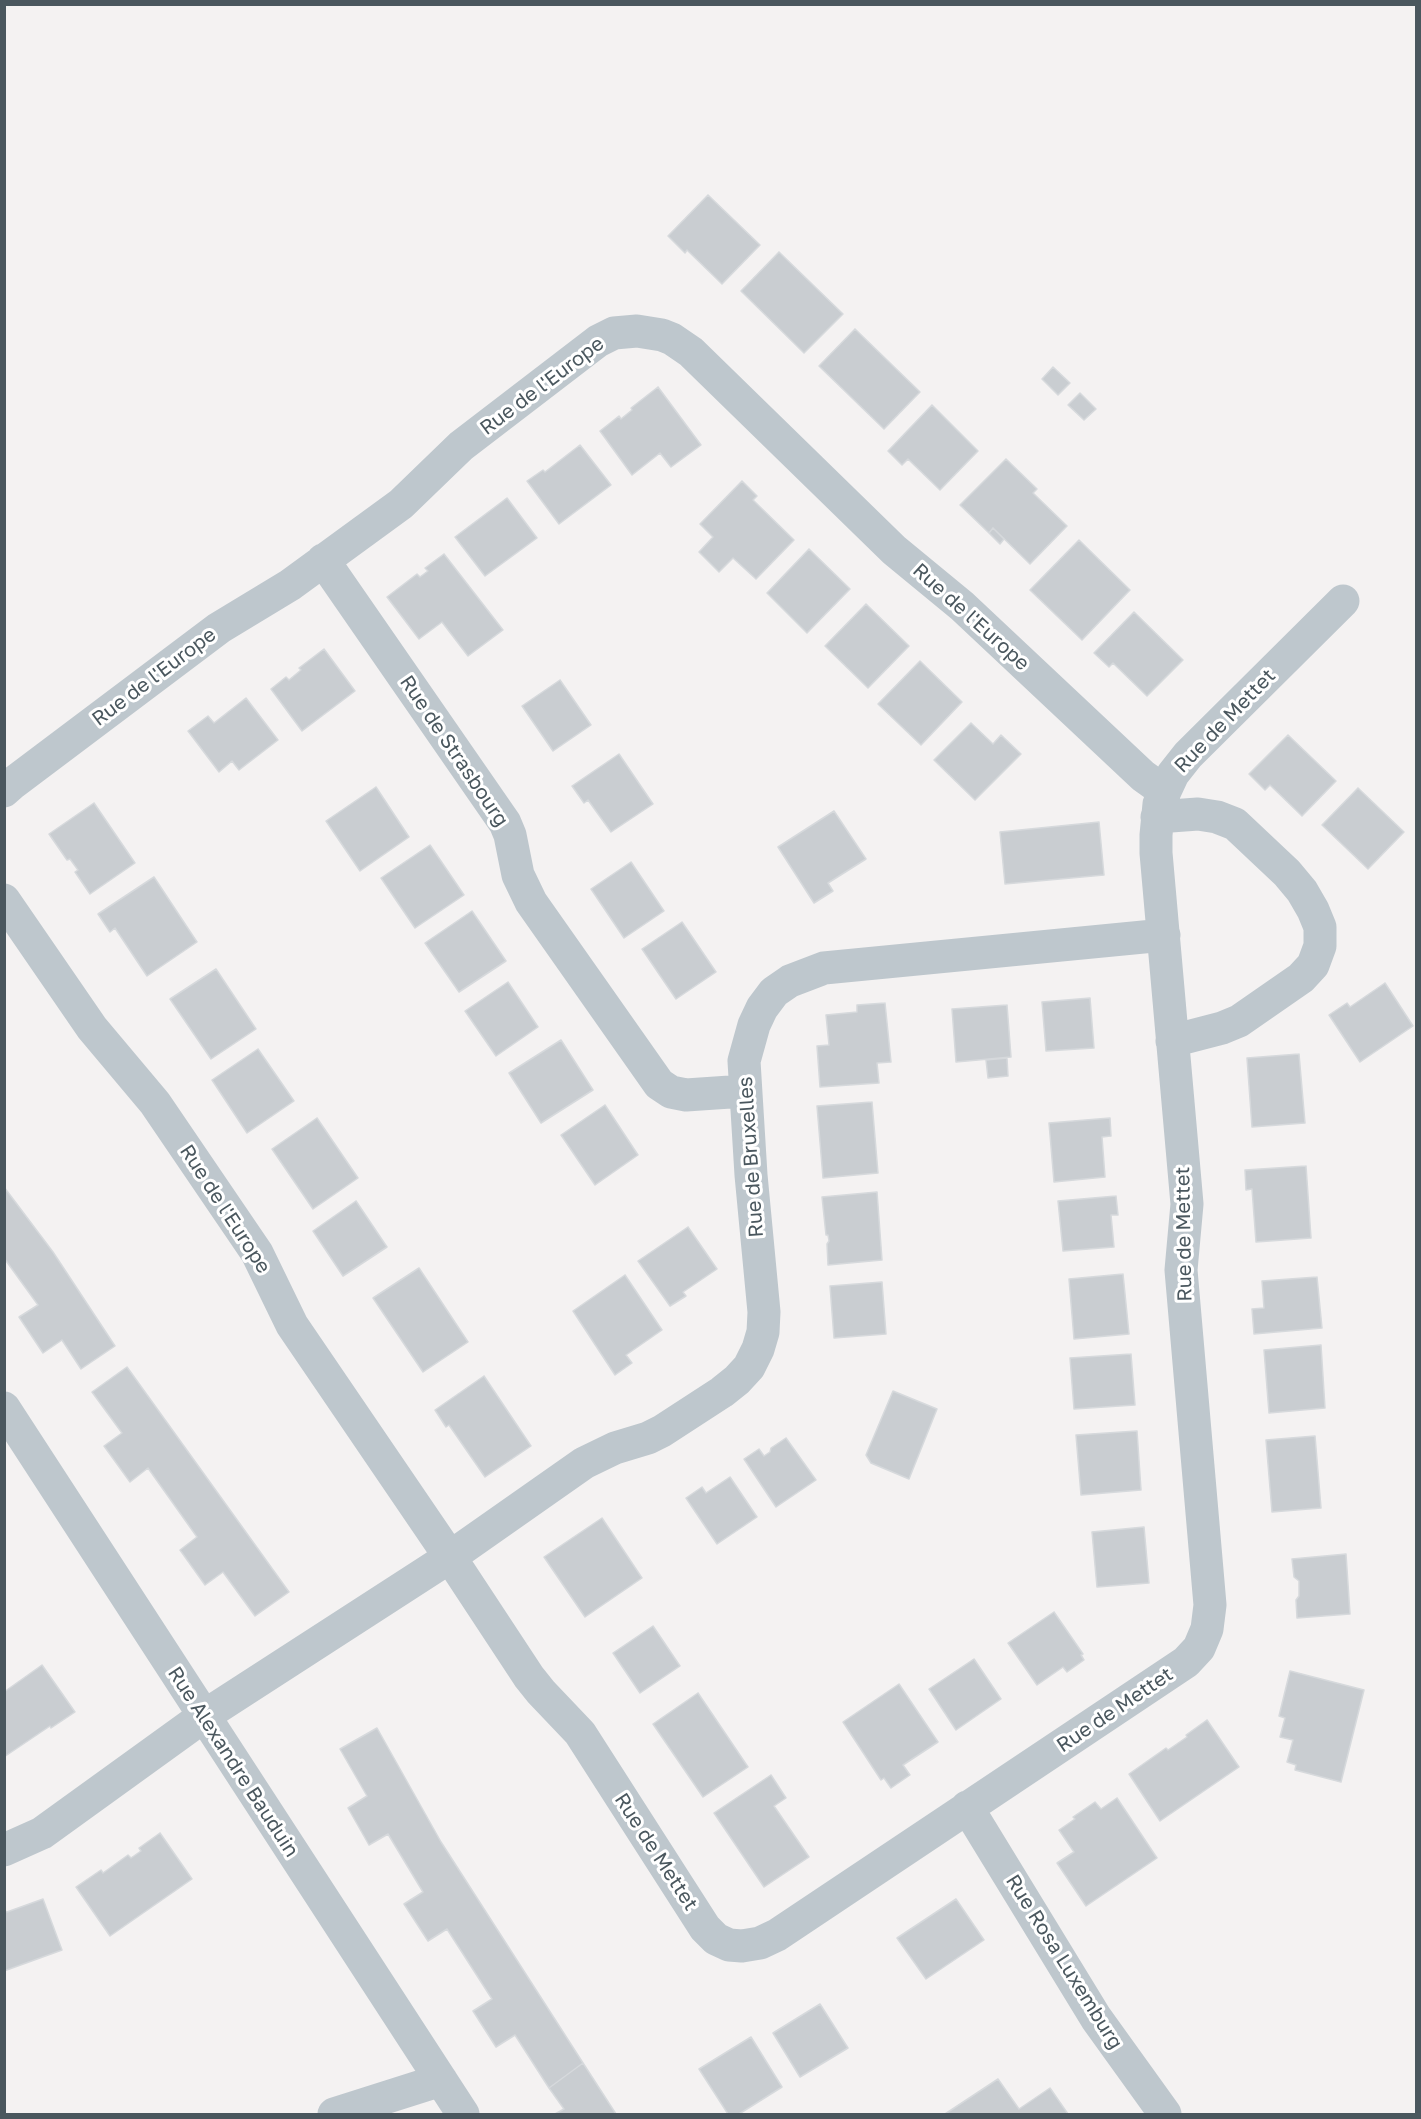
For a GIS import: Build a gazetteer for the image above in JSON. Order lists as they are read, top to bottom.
{
  "streets": {
    "street": [
      "Rue de l'Europe",
      "Rue de Mettet",
      "Rue de Strasbourg",
      "Rue de Bruxelles",
      "Rue Alexandre Bauduin",
      "Rue Rosa Luxemburg"
    ]
  },
  "crossings": [
    ["Rue de l'Europe", "Rue de Mettet"],
    ["Rue de l'Europe", "Rue de Strasbourg"],
    ["Rue de l'Europe", "Rue de Bruxelles"],
    ["Rue de Mettet", "Rue de Bruxelles"],
    ["Rue de Mettet", "Rue Rosa Luxemburg"],
    ["Rue de Strasbourg", "Rue de Bruxelles"]
  ]
}
